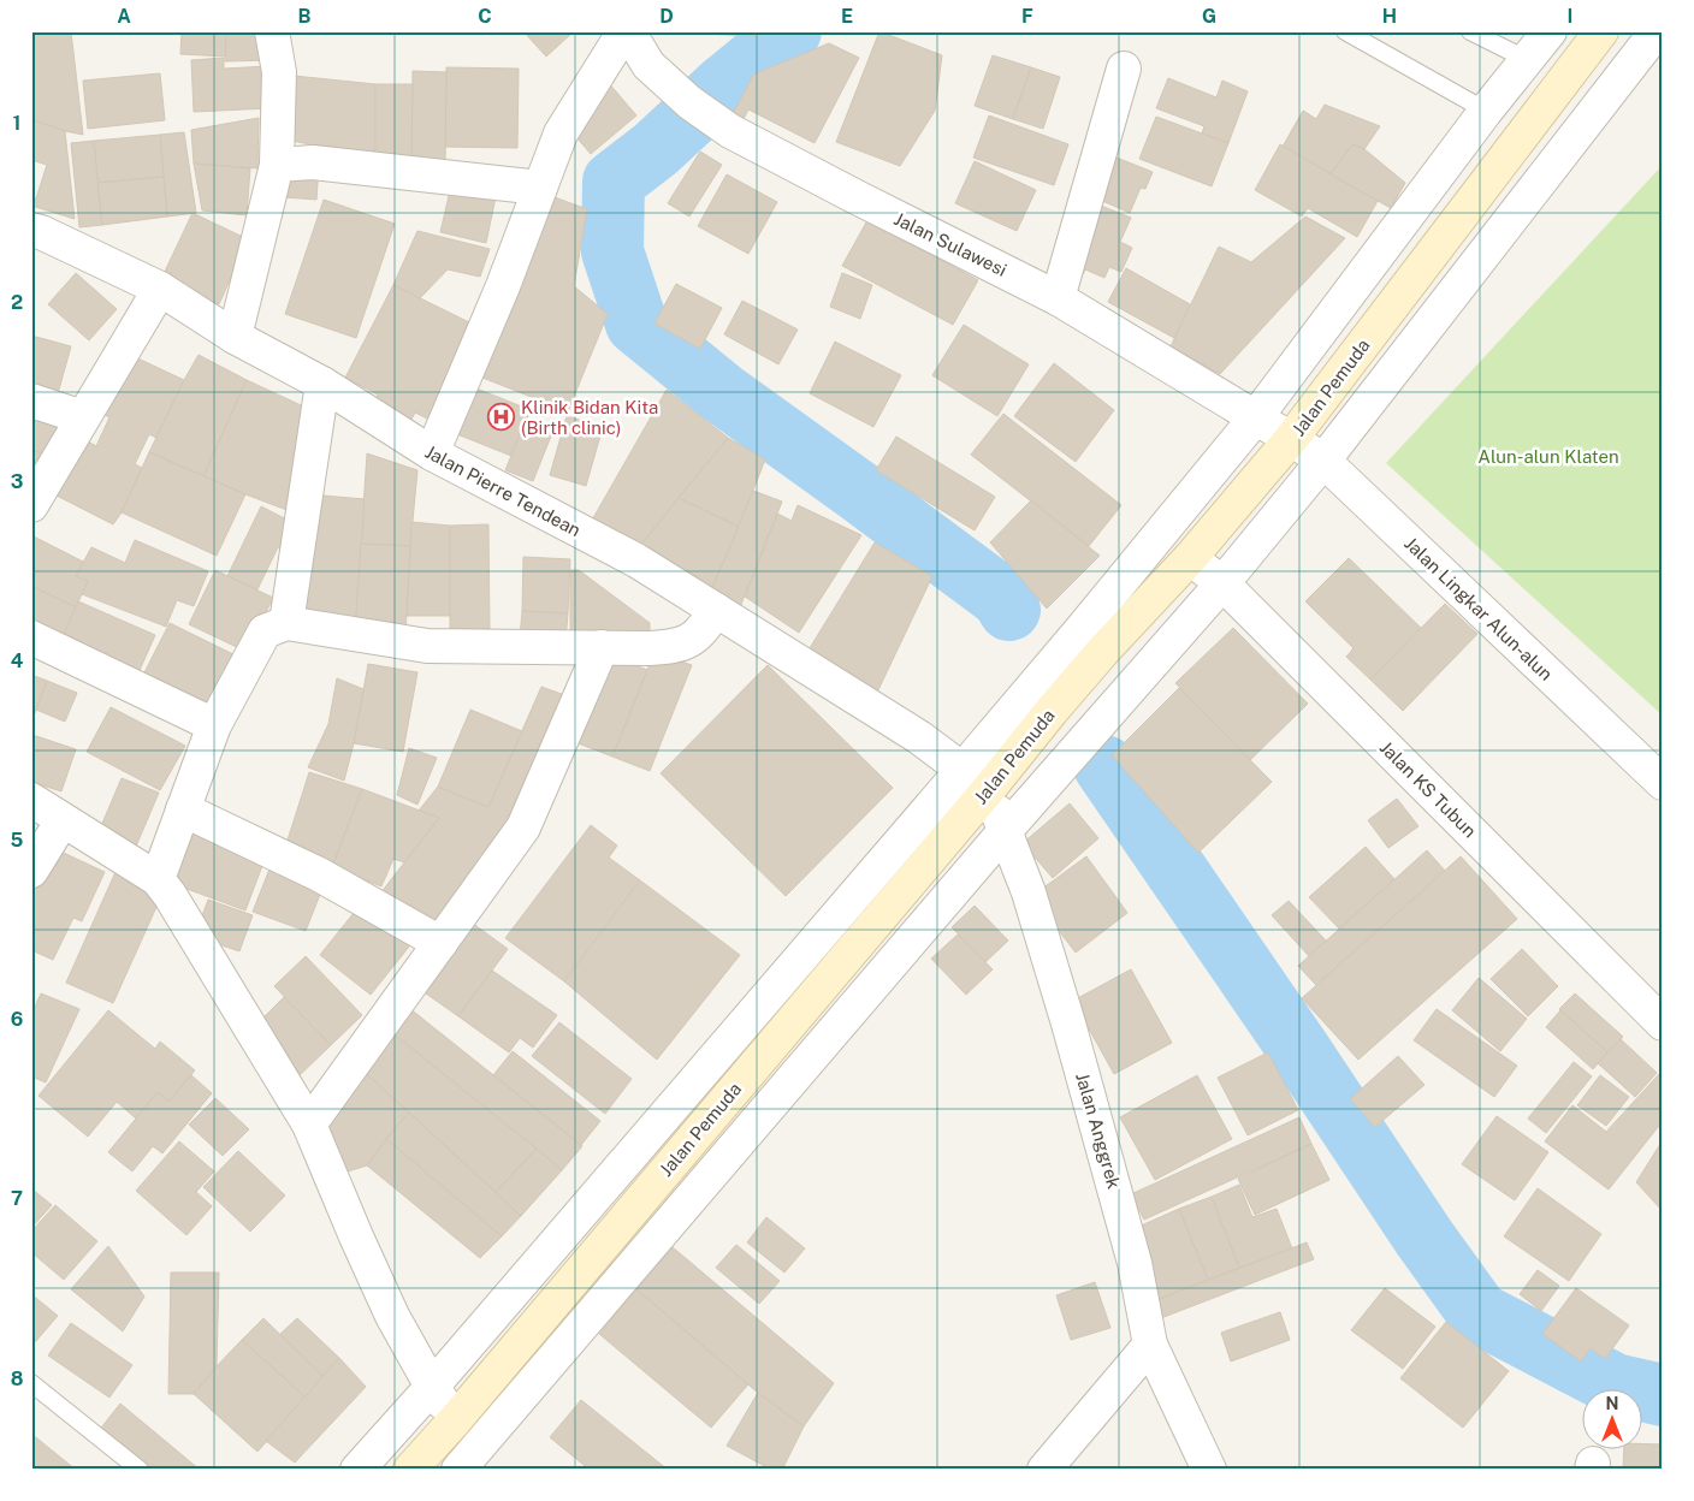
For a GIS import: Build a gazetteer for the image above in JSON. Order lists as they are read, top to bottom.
{
  "streets": {
    "main road": ["Jalan Pemuda"],
    "street": [
      "Jalan Sulawesi",
      "Jalan Pierre Tendean",
      "Jalan Lingkar Alun-alun",
      "Jalan KS Tubun",
      "Jalan Anggrek"
    ]
  },
  "crossings": [
    ["Jalan Sulawesi", "Jalan Pemuda"],
    ["Jalan Sulawesi", "Jalan Lingkar Alun-alun"],
    ["Jalan Pemuda", "Jalan Pierre Tendean"],
    ["Jalan Pemuda", "Jalan Lingkar Alun-alun"],
    ["Jalan Pemuda", "Jalan KS Tubun"],
    ["Jalan Pemuda", "Jalan Anggrek"],
    ["Jalan Pierre Tendean", "Jalan Anggrek"]
  ],
  "parks": ["Alun-alun Klaten"],
  "places": {
    "hospital": ["Klinik Bidan Kita (Birth clinic)"]
  },
  "north": "top",
  "grid": {
    "columns": [
      "A",
      "B",
      "C",
      "D",
      "E",
      "F",
      "G",
      "H",
      "I"
    ],
    "rows": [
      "1",
      "2",
      "3",
      "4",
      "5",
      "6",
      "7",
      "8"
    ]
  }
}
